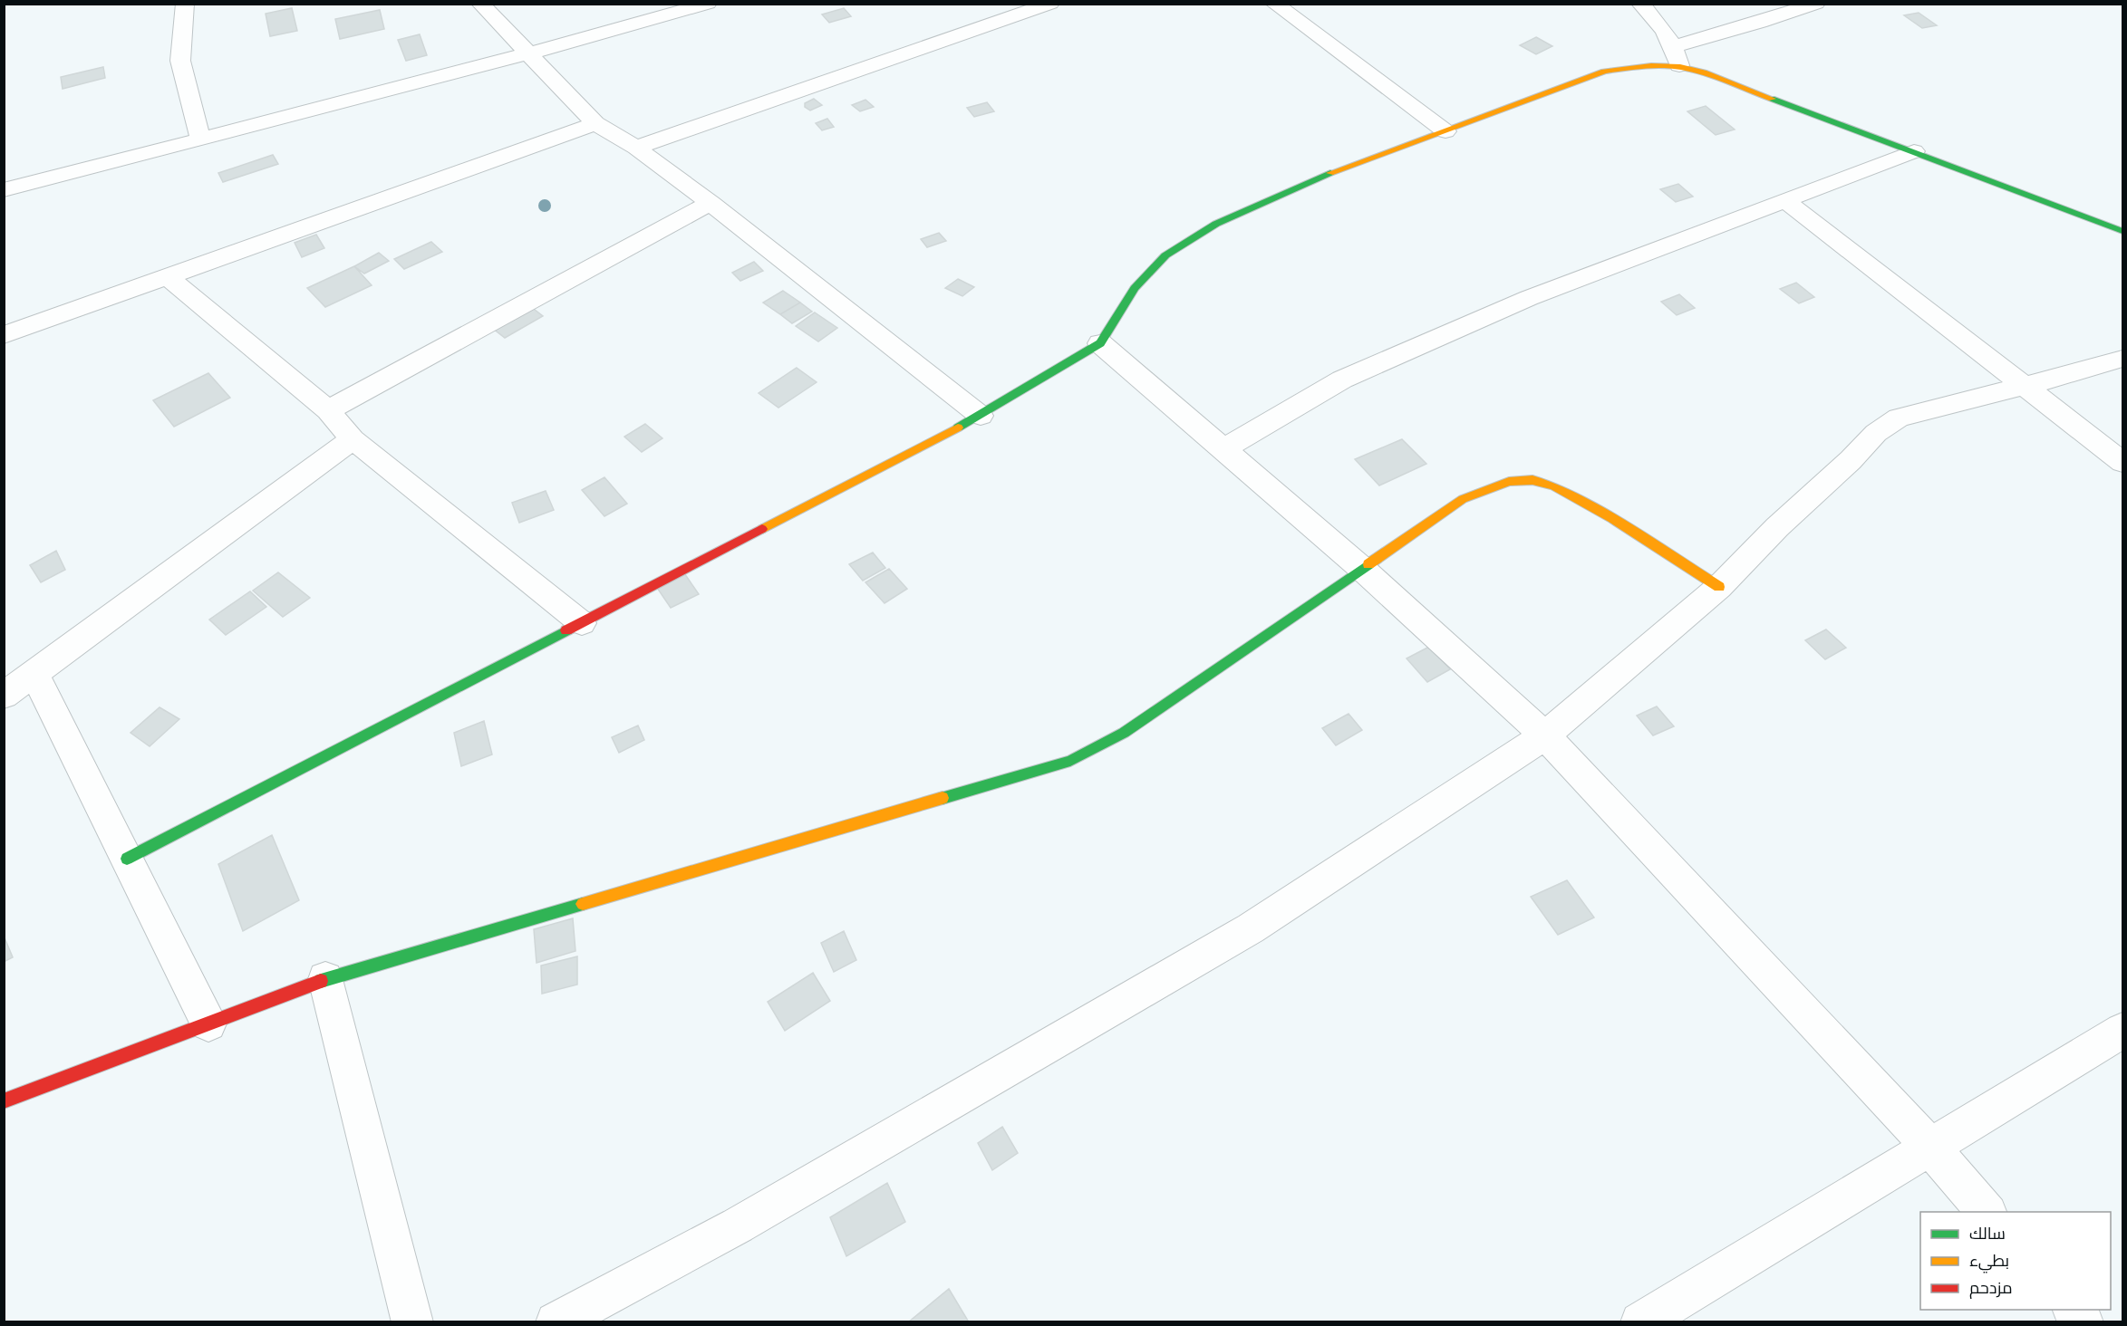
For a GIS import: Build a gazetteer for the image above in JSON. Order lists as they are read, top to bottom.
{
  "legend": ["سالك", "بطيء", "مزدحم"]
}
